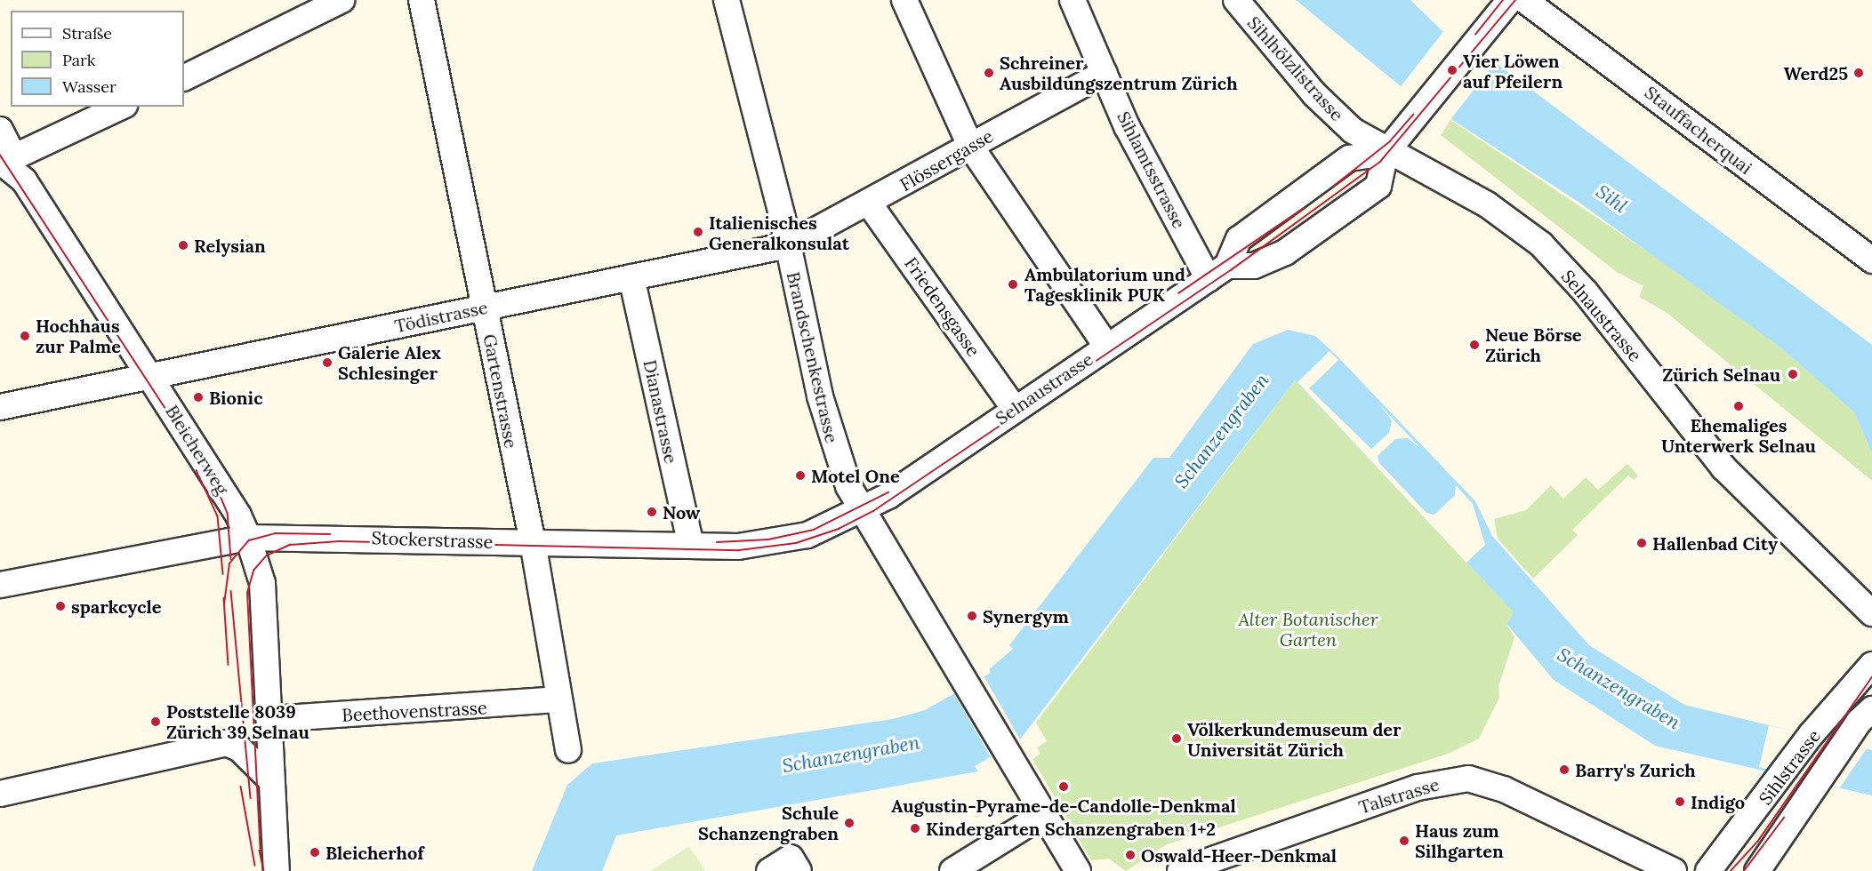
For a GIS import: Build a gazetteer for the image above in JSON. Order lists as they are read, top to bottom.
{
  "streets": {
    "street": [
      "Sihlhölzlistrasse",
      "Stauffacherquai",
      "Flössergasse",
      "Sihlamtsstrasse",
      "Friedensgasse",
      "Selnaustrasse",
      "Tödistrasse",
      "Brandschenkestrasse",
      "Gartenstrasse",
      "Dianastrasse",
      "Bleicherweg",
      "Stockerstrasse",
      "Beethovenstrasse",
      "Sihlstrasse",
      "Talstrasse"
    ]
  },
  "crossings": [
    ["Sihlhölzlistrasse", "Selnaustrasse"],
    ["Flössergasse", "Sihlamtsstrasse"],
    ["Flössergasse", "Friedensgasse"],
    ["Flössergasse", "Tödistrasse"],
    ["Flössergasse", "Brandschenkestrasse"],
    ["Sihlamtsstrasse", "Selnaustrasse"],
    ["Friedensgasse", "Selnaustrasse"],
    ["Selnaustrasse", "Brandschenkestrasse"],
    ["Selnaustrasse", "Stockerstrasse"],
    ["Tödistrasse", "Brandschenkestrasse"],
    ["Tödistrasse", "Gartenstrasse"],
    ["Tödistrasse", "Dianastrasse"],
    ["Tödistrasse", "Bleicherweg"],
    ["Brandschenkestrasse", "Stockerstrasse"],
    ["Gartenstrasse", "Stockerstrasse"],
    ["Gartenstrasse", "Beethovenstrasse"],
    ["Dianastrasse", "Stockerstrasse"],
    ["Bleicherweg", "Stockerstrasse"],
    ["Bleicherweg", "Beethovenstrasse"]
  ],
  "water": ["Sihl", "Schanzengraben"],
  "parks": ["Alter Botanischer Garten"],
  "places": [
    "Vier Löwen auf Pfeilern",
    "Schreiner Ausbildungszentrum Zürich",
    "Werd25",
    "Italienisches Generalkonsulat",
    "Relysian",
    "Ambulatorium und Tagesklinik PUK",
    "Hochhaus zur Palme",
    "Neue Börse Zürich",
    "Galerie Alex Schlesinger",
    "Zürich Selnau",
    "Bionic",
    "Ehemaliges Unterwerk Selnau",
    "Motel One",
    "Now",
    "Hallenbad City",
    "sparkcycle",
    "Synergym",
    "Poststelle 8039 Zürich 39 Selnau",
    "Völkerkundemuseum der Universität Zürich",
    "Barry's Zurich",
    "Augustin-Pyrame-de-Candolle-Denkmal",
    "Indigo",
    "Schule Schanzengraben",
    "Kindergarten Schanzengraben 1+2",
    "Haus zum Silhgarten",
    "Bleicherhof",
    "Oswald-Heer-Denkmal"
  ],
  "legend": ["Straße", "Park", "Wasser"]
}
